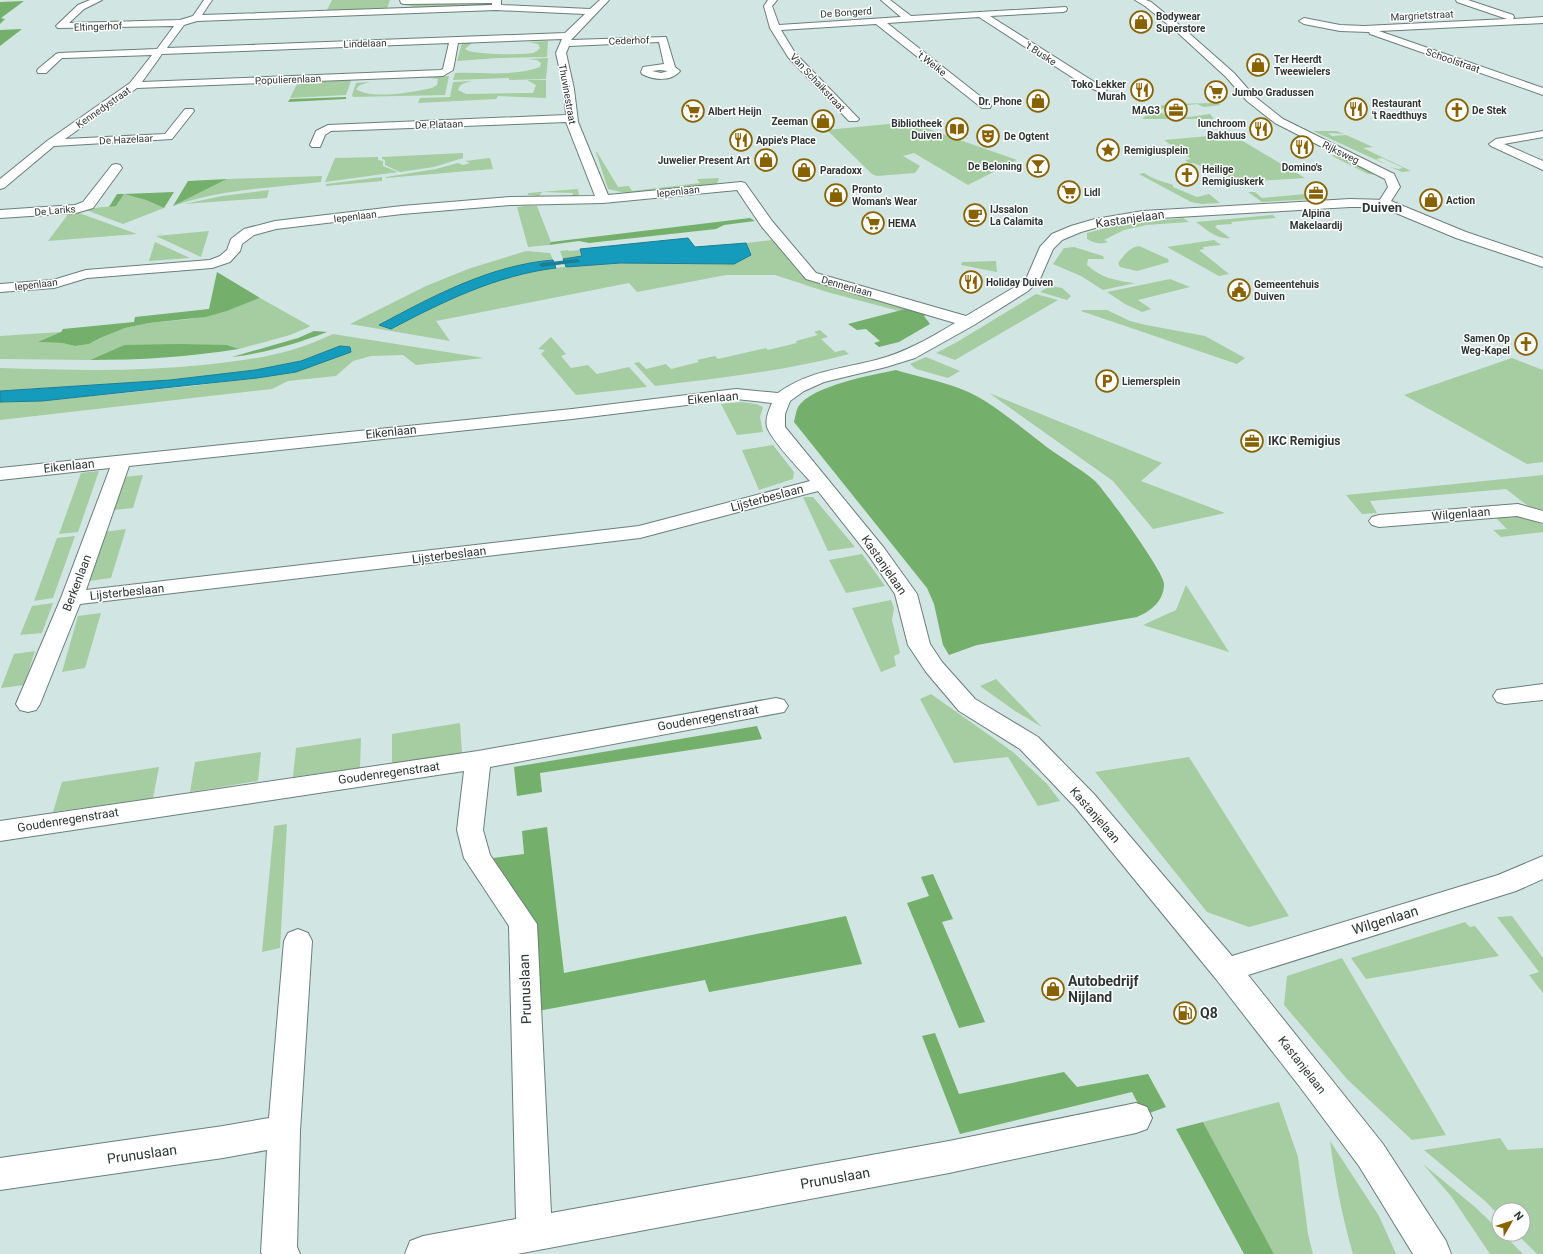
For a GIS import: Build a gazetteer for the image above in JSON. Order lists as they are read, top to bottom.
{
  "streets": {
    "street": [
      "De Bongerd",
      "Margrietstraat",
      "Eltingerhof",
      "Cederhof",
      "Lindelaan",
      "'t Buske",
      "Schoolstraat",
      "'t Weike",
      "Populierenlaan",
      "Van Schaikstraat",
      "Thuvinestraat",
      "Kennedystraat",
      "De Plataan",
      "De Hazelaar",
      "Rijksweg",
      "Iepenlaan",
      "De Lariks",
      "Kastanjelaan",
      "Dennenlaan",
      "Eikenlaan",
      "Lijsterbeslaan",
      "Wilgenlaan",
      "Berkenlaan",
      "Goudenregenstraat",
      "Prunuslaan"
    ]
  },
  "crossings": [
    ["De Bongerd", "'t Buske"],
    ["De Bongerd", "'t Weike"],
    ["De Bongerd", "Van Schaikstraat"],
    ["Margrietstraat", "Schoolstraat"],
    ["Eltingerhof", "Kennedystraat"],
    ["Cederhof", "Lindelaan"],
    ["Cederhof", "Thuvinestraat"],
    ["Lindelaan", "Populierenlaan"],
    ["Lindelaan", "Thuvinestraat"],
    ["Lindelaan", "Kennedystraat"],
    ["Populierenlaan", "Kennedystraat"],
    ["Thuvinestraat", "De Plataan"],
    ["Thuvinestraat", "Iepenlaan"],
    ["Kennedystraat", "De Hazelaar"],
    ["Rijksweg", "Kastanjelaan"],
    ["Iepenlaan", "Dennenlaan"],
    ["Kastanjelaan", "Dennenlaan"],
    ["Kastanjelaan", "Eikenlaan"],
    ["Kastanjelaan", "Lijsterbeslaan"],
    ["Kastanjelaan", "Wilgenlaan"],
    ["Eikenlaan", "Berkenlaan"],
    ["Lijsterbeslaan", "Berkenlaan"],
    ["Goudenregenstraat", "Prunuslaan"]
  ],
  "districts": ["Duiven"],
  "places": {
    "shop": [
      "Bodywear Superstore",
      "Ter Heerdt Tweewielers",
      "Dr. Phone",
      "Zeeman",
      "Juwelier Present Art",
      "Paradoxx",
      "Pronto Woman's Wear",
      "Action",
      "Autobedrijf Nijland"
    ],
    "restaurant": [
      "Toko Lekker Murah",
      "Restaurant 't Raedthuys",
      "lunchroom Bakhuus",
      "Appie's Place",
      "Domino's",
      "Holiday Duiven"
    ],
    "supermarket": [
      "Jumbo Gradussen",
      "Albert Heijn",
      "Lidl",
      "HEMA"
    ],
    "office": ["MAG3", "Alpina Makelaardij", "IKC Remigius"],
    "church": ["De Stek", "Heilige Remigiuskerk", "Samen Op Weg-Kapel"],
    "library": ["Bibliotheek Duiven"],
    "theatre": ["De Ogtent"],
    "place": ["Remigiusplein"],
    "bar": ["De Beloning"],
    "cafe": ["IJssalon La Calamita"],
    "public building": ["Gemeentehuis Duiven"],
    "parking": ["Liemersplein"],
    "fuel station": ["Q8"]
  },
  "north": "top right"
}
